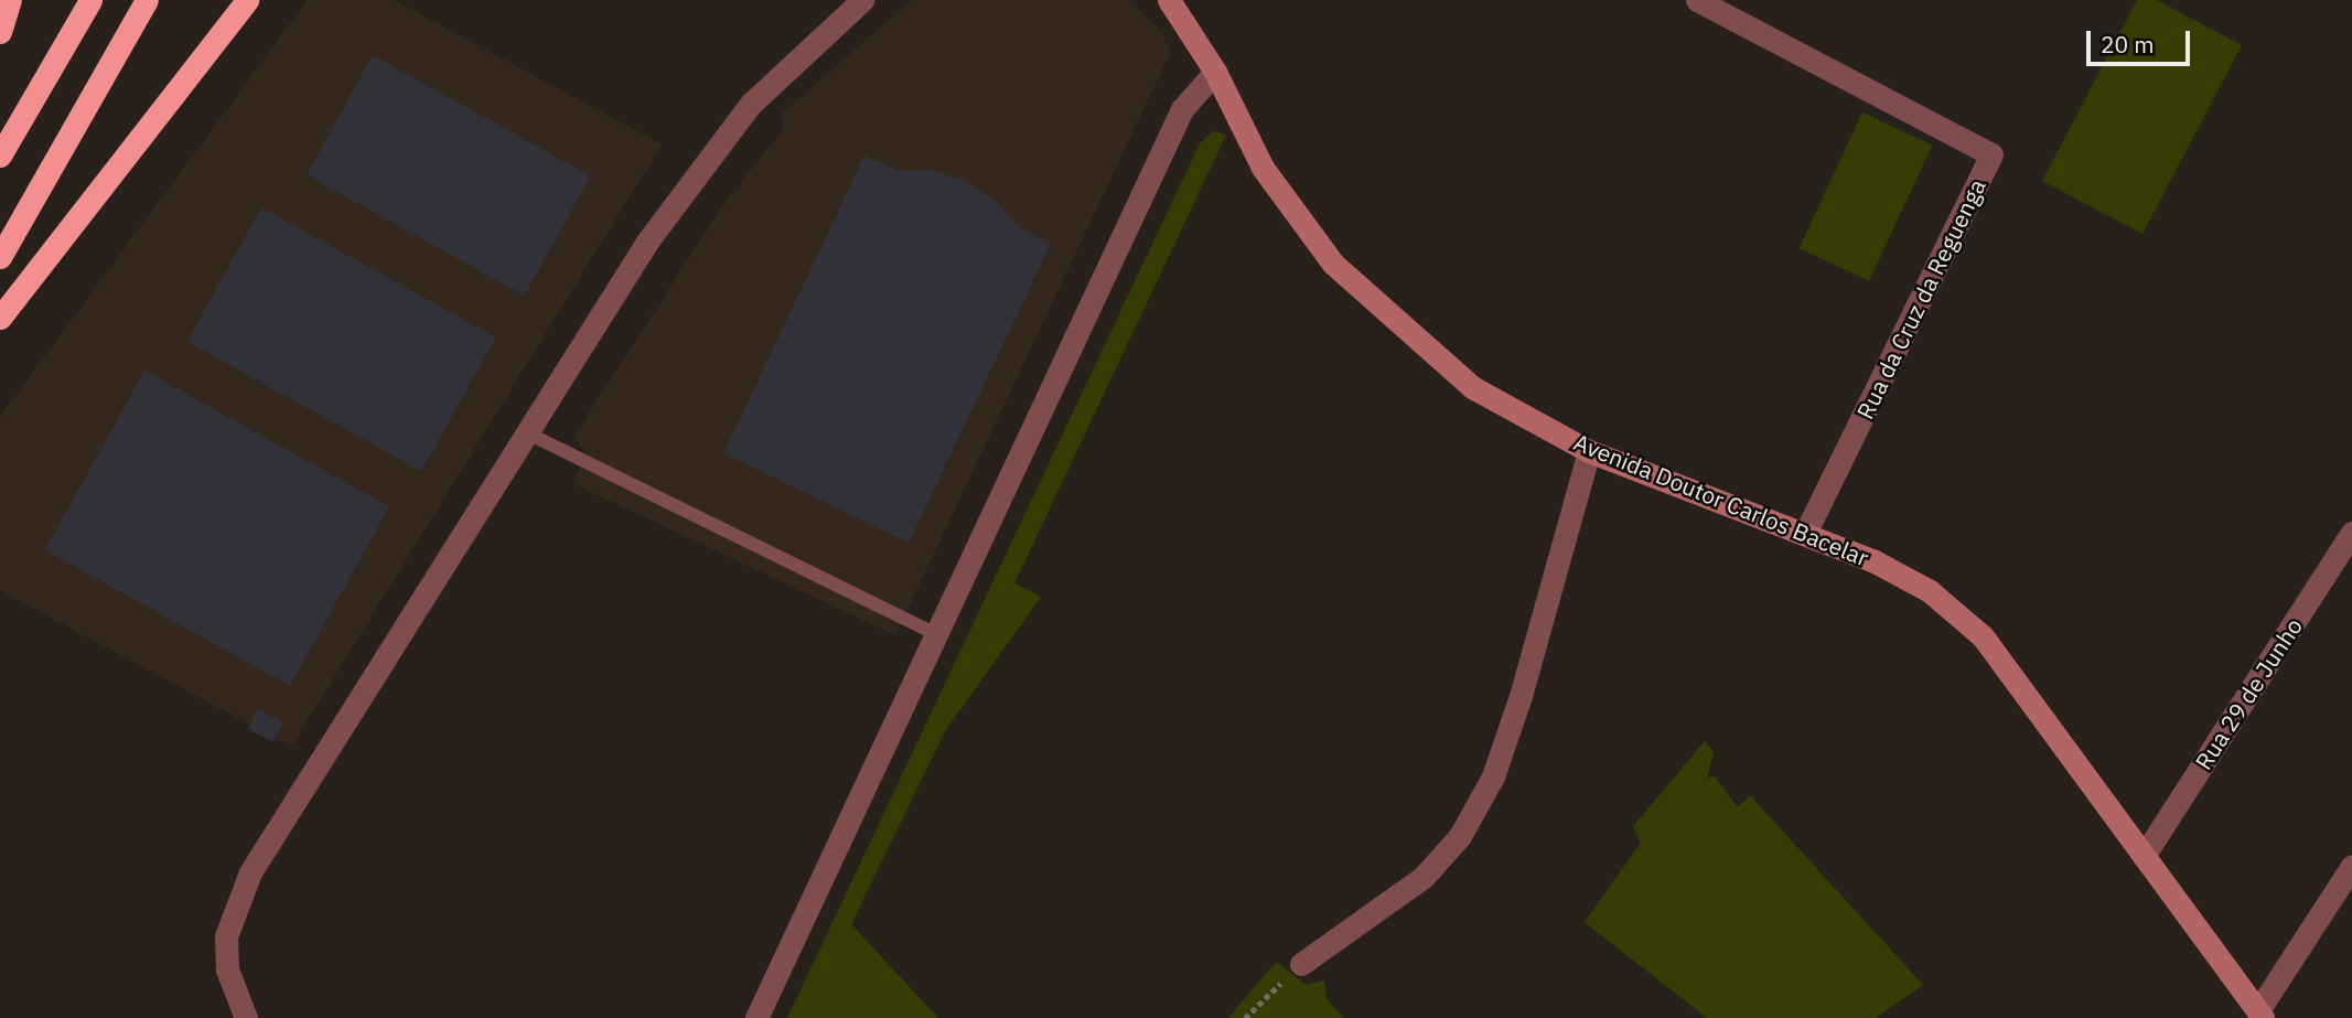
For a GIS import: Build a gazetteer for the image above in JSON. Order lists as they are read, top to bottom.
{
  "streets": {
    "street": ["Rua da Cruz da Reguenga", "Avenida Doutor Carlos Bacelar", "Rua 29 de Junho"]
  },
  "crossings": [
    ["Rua da Cruz da Reguenga", "Avenida Doutor Carlos Bacelar"],
    ["Avenida Doutor Carlos Bacelar", "Rua 29 de Junho"]
  ],
  "scale_bar": "20 m"
}
